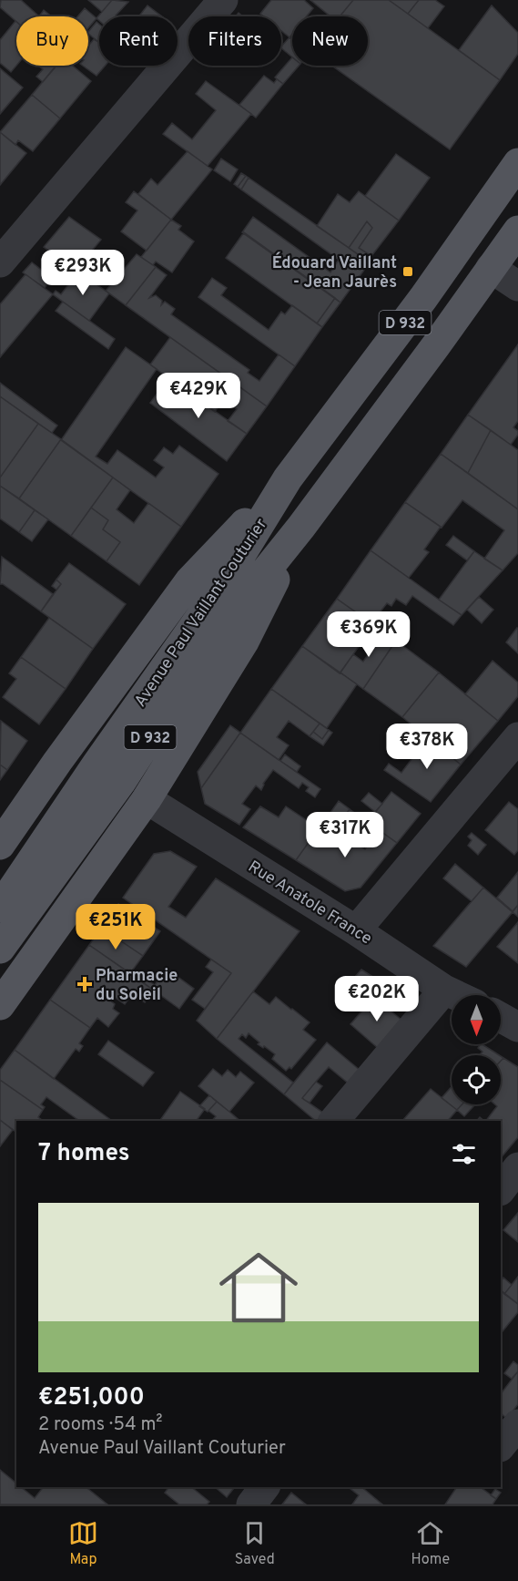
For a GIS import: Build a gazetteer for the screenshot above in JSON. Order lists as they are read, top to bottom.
{
  "streets": {
    "main road": ["D 932", "Avenue Paul Vaillant Couturier"],
    "street": ["Rue Anatole France"]
  },
  "crossings": [
    ["Avenue Paul Vaillant Couturier", "Rue Anatole France"]
  ],
  "places": {
    "transit": ["Édouard Vaillant - Jean Jaurès"],
    "health": ["Pharmacie du Soleil"]
  },
  "north": "bottom",
  "page": {
    "chip": [
      "Buy",
      "Rent",
      "Filters",
      "New"
    ],
    "price": [
      "€293K",
      "€429K",
      "€369K",
      "€378K",
      "€317K",
      "€251K",
      "€202K"
    ],
    "heading": "7 homes",
    "list": [
      {
        "name": "€251,000",
        "note": "2 rooms · 54 m² · Avenue Paul Vaillant Couturier"
      }
    ],
    "tabs": ["Map", "Saved", "Home"]
  }
}
